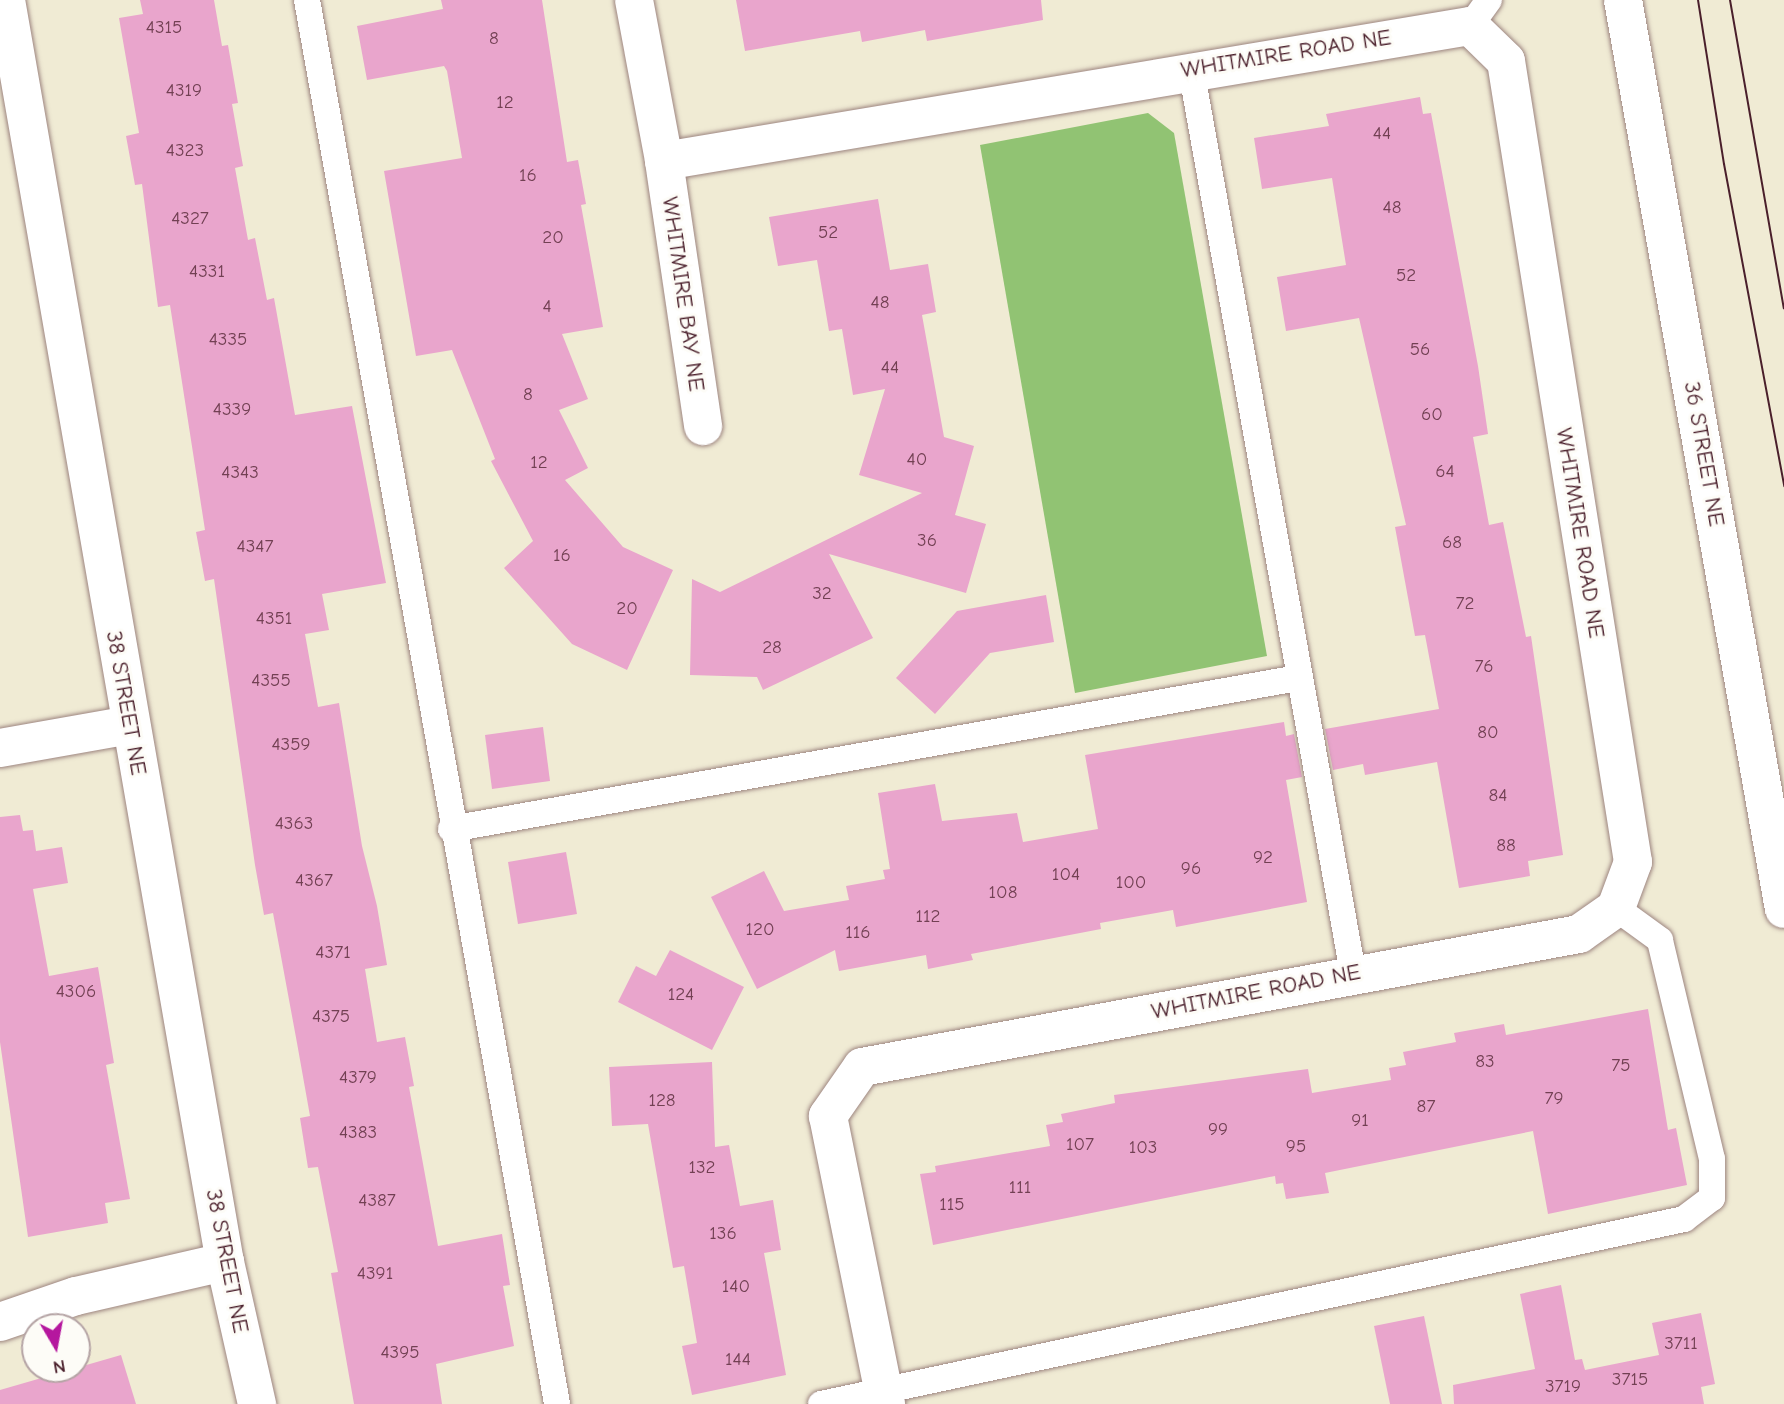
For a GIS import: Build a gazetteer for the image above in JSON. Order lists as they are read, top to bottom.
{
  "streets": {
    "street": [
      "WHITMIRE ROAD NE",
      "WHITMIRE BAY NE",
      "36 STREET NE",
      "38 STREET NE"
    ]
  },
  "crossings": [
    ["WHITMIRE ROAD NE", "WHITMIRE BAY NE"]
  ],
  "house_numbers": [
    "4315",
    "8",
    "4319",
    "12",
    "44",
    "4323",
    "16",
    "48",
    "4327",
    "52",
    "20",
    "4331",
    "52",
    "48",
    "4",
    "4335",
    "56",
    "44",
    "8",
    "4339",
    "60",
    "40",
    "12",
    "64",
    "4343",
    "36",
    "68",
    "4347",
    "16",
    "32",
    "72",
    "20",
    "4351",
    "28",
    "76",
    "4355",
    "80",
    "4359",
    "84",
    "4363",
    "88",
    "92",
    "96",
    "104",
    "4367",
    "100",
    "108",
    "112",
    "120",
    "116",
    "4371",
    "4306",
    "124",
    "4375",
    "83",
    "75",
    "4379",
    "79",
    "128",
    "87",
    "91",
    "99",
    "4383",
    "107",
    "95",
    "103",
    "132",
    "111",
    "4387",
    "115",
    "136",
    "4391",
    "140",
    "3711",
    "4395",
    "144",
    "3715",
    "3719"
  ],
  "north": "bottom"
}
